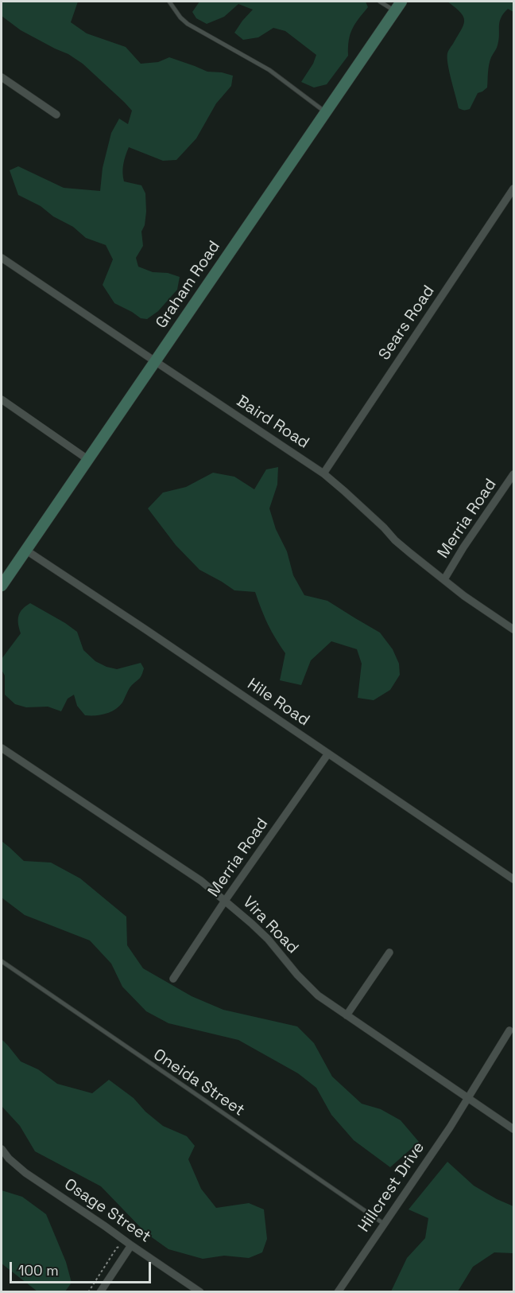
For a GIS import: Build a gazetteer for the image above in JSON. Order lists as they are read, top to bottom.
{
  "streets": {
    "main road": ["Graham Road"],
    "street": [
      "Sears Road",
      "Baird Road",
      "Merria Road",
      "Hile Road",
      "Vira Road",
      "Hillcrest Drive",
      "Osage Street"
    ],
    "lane": ["Oneida Street"]
  },
  "crossings": [
    ["Graham Road", "Baird Road"],
    ["Graham Road", "Hile Road"],
    ["Sears Road", "Baird Road"],
    ["Baird Road", "Merria Road"],
    ["Merria Road", "Hile Road"],
    ["Merria Road", "Vira Road"],
    ["Vira Road", "Hillcrest Drive"],
    ["Oneida Street", "Hillcrest Drive"]
  ],
  "scale_bar": "100 m"
}
